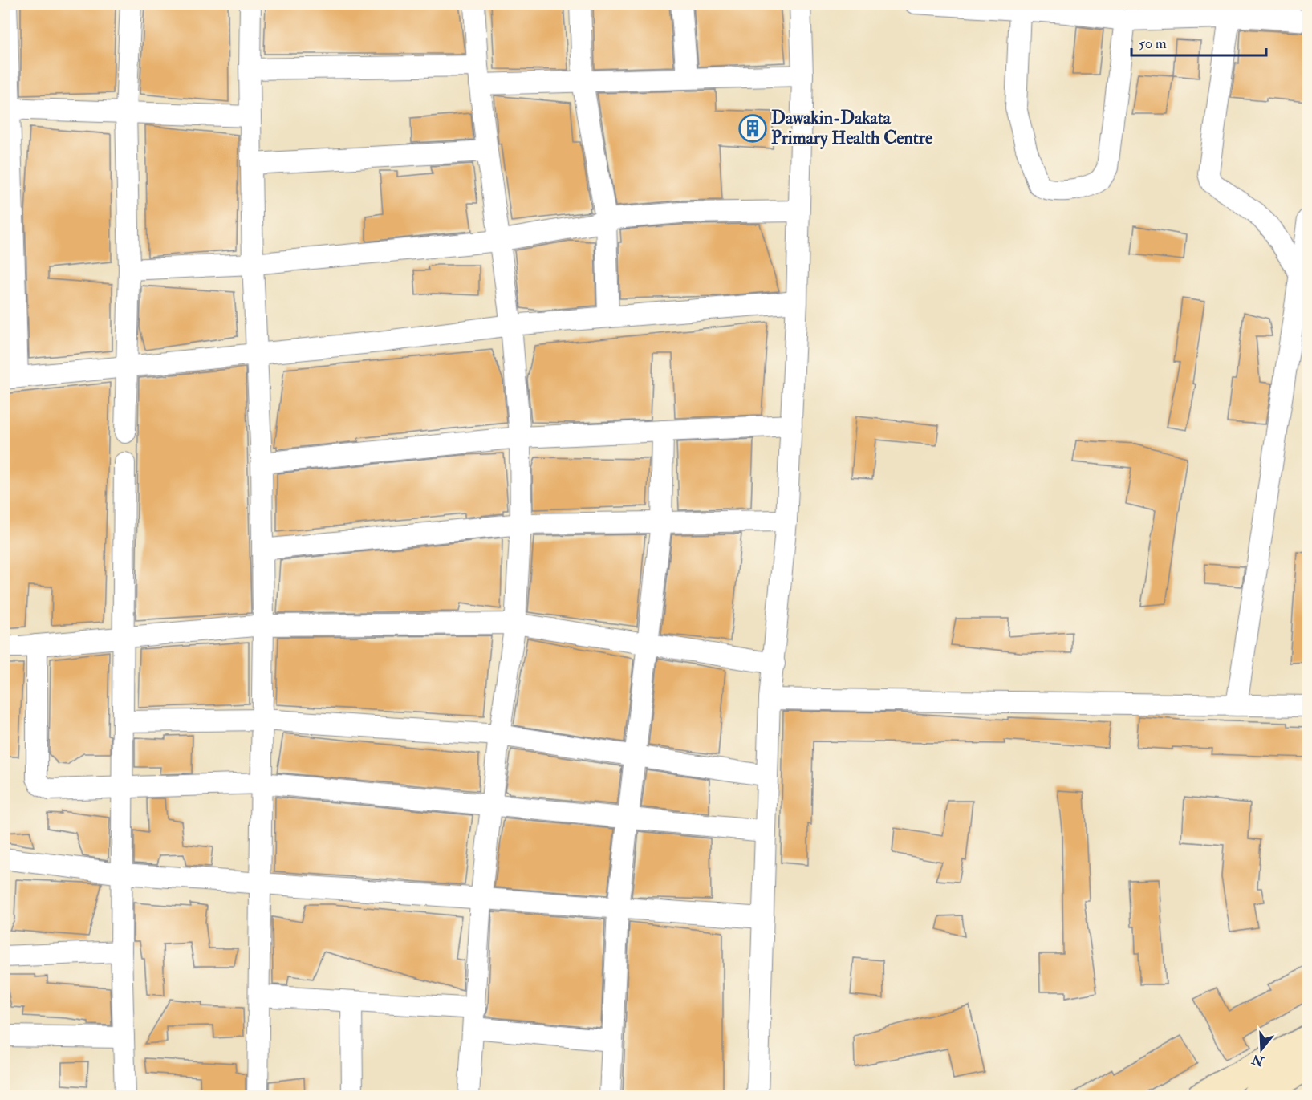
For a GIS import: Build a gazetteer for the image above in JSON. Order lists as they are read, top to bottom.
{
  "places": {
    "building": ["Dawakin-Dakata Primary Health Centre"]
  },
  "scale_bar": "50 m",
  "north": "bottom"
}
